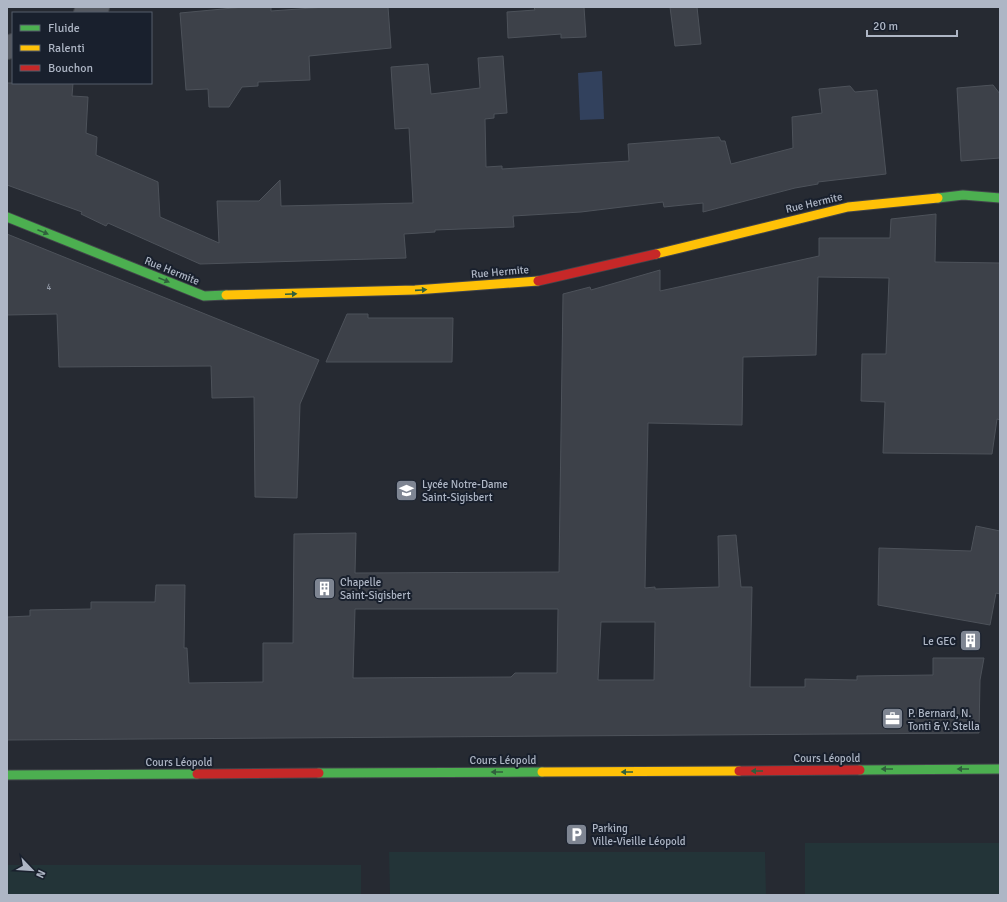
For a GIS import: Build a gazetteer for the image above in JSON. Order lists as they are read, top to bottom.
{
  "streets": {
    "street": ["Rue Hermite", "Cours Léopold"]
  },
  "one_way": ["Rue Hermite", "Cours Léopold"],
  "places": {
    "school or university": ["Lycée Notre-Dame Saint-Sigisbert"],
    "building": ["Chapelle Saint-Sigisbert", "Le GEC"],
    "office": ["P. Bernard, N. Tonti & Y. Stella"],
    "parking": ["Parking Ville-Vieille Léopold"]
  },
  "house_numbers": ["4"],
  "legend": ["Fluide", "Ralenti", "Bouchon"],
  "scale_bar": "20 m",
  "north": "bottom right"
}
